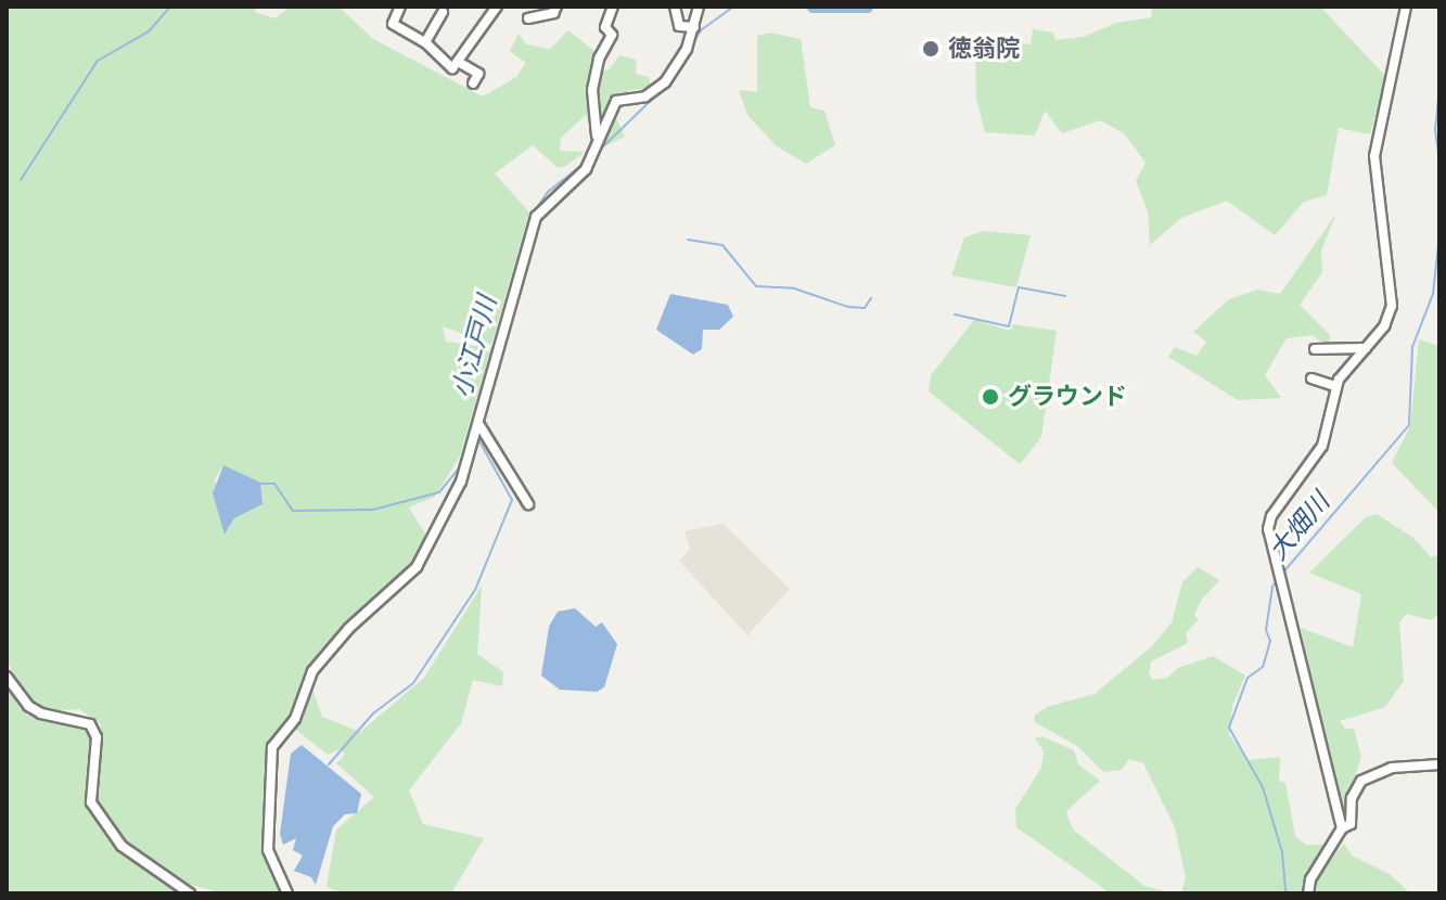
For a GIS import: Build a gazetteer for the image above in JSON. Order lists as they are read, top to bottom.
{
  "water": ["小江戸川", "大畑川"],
  "places": ["徳翁院", "グラウンド"]
}
